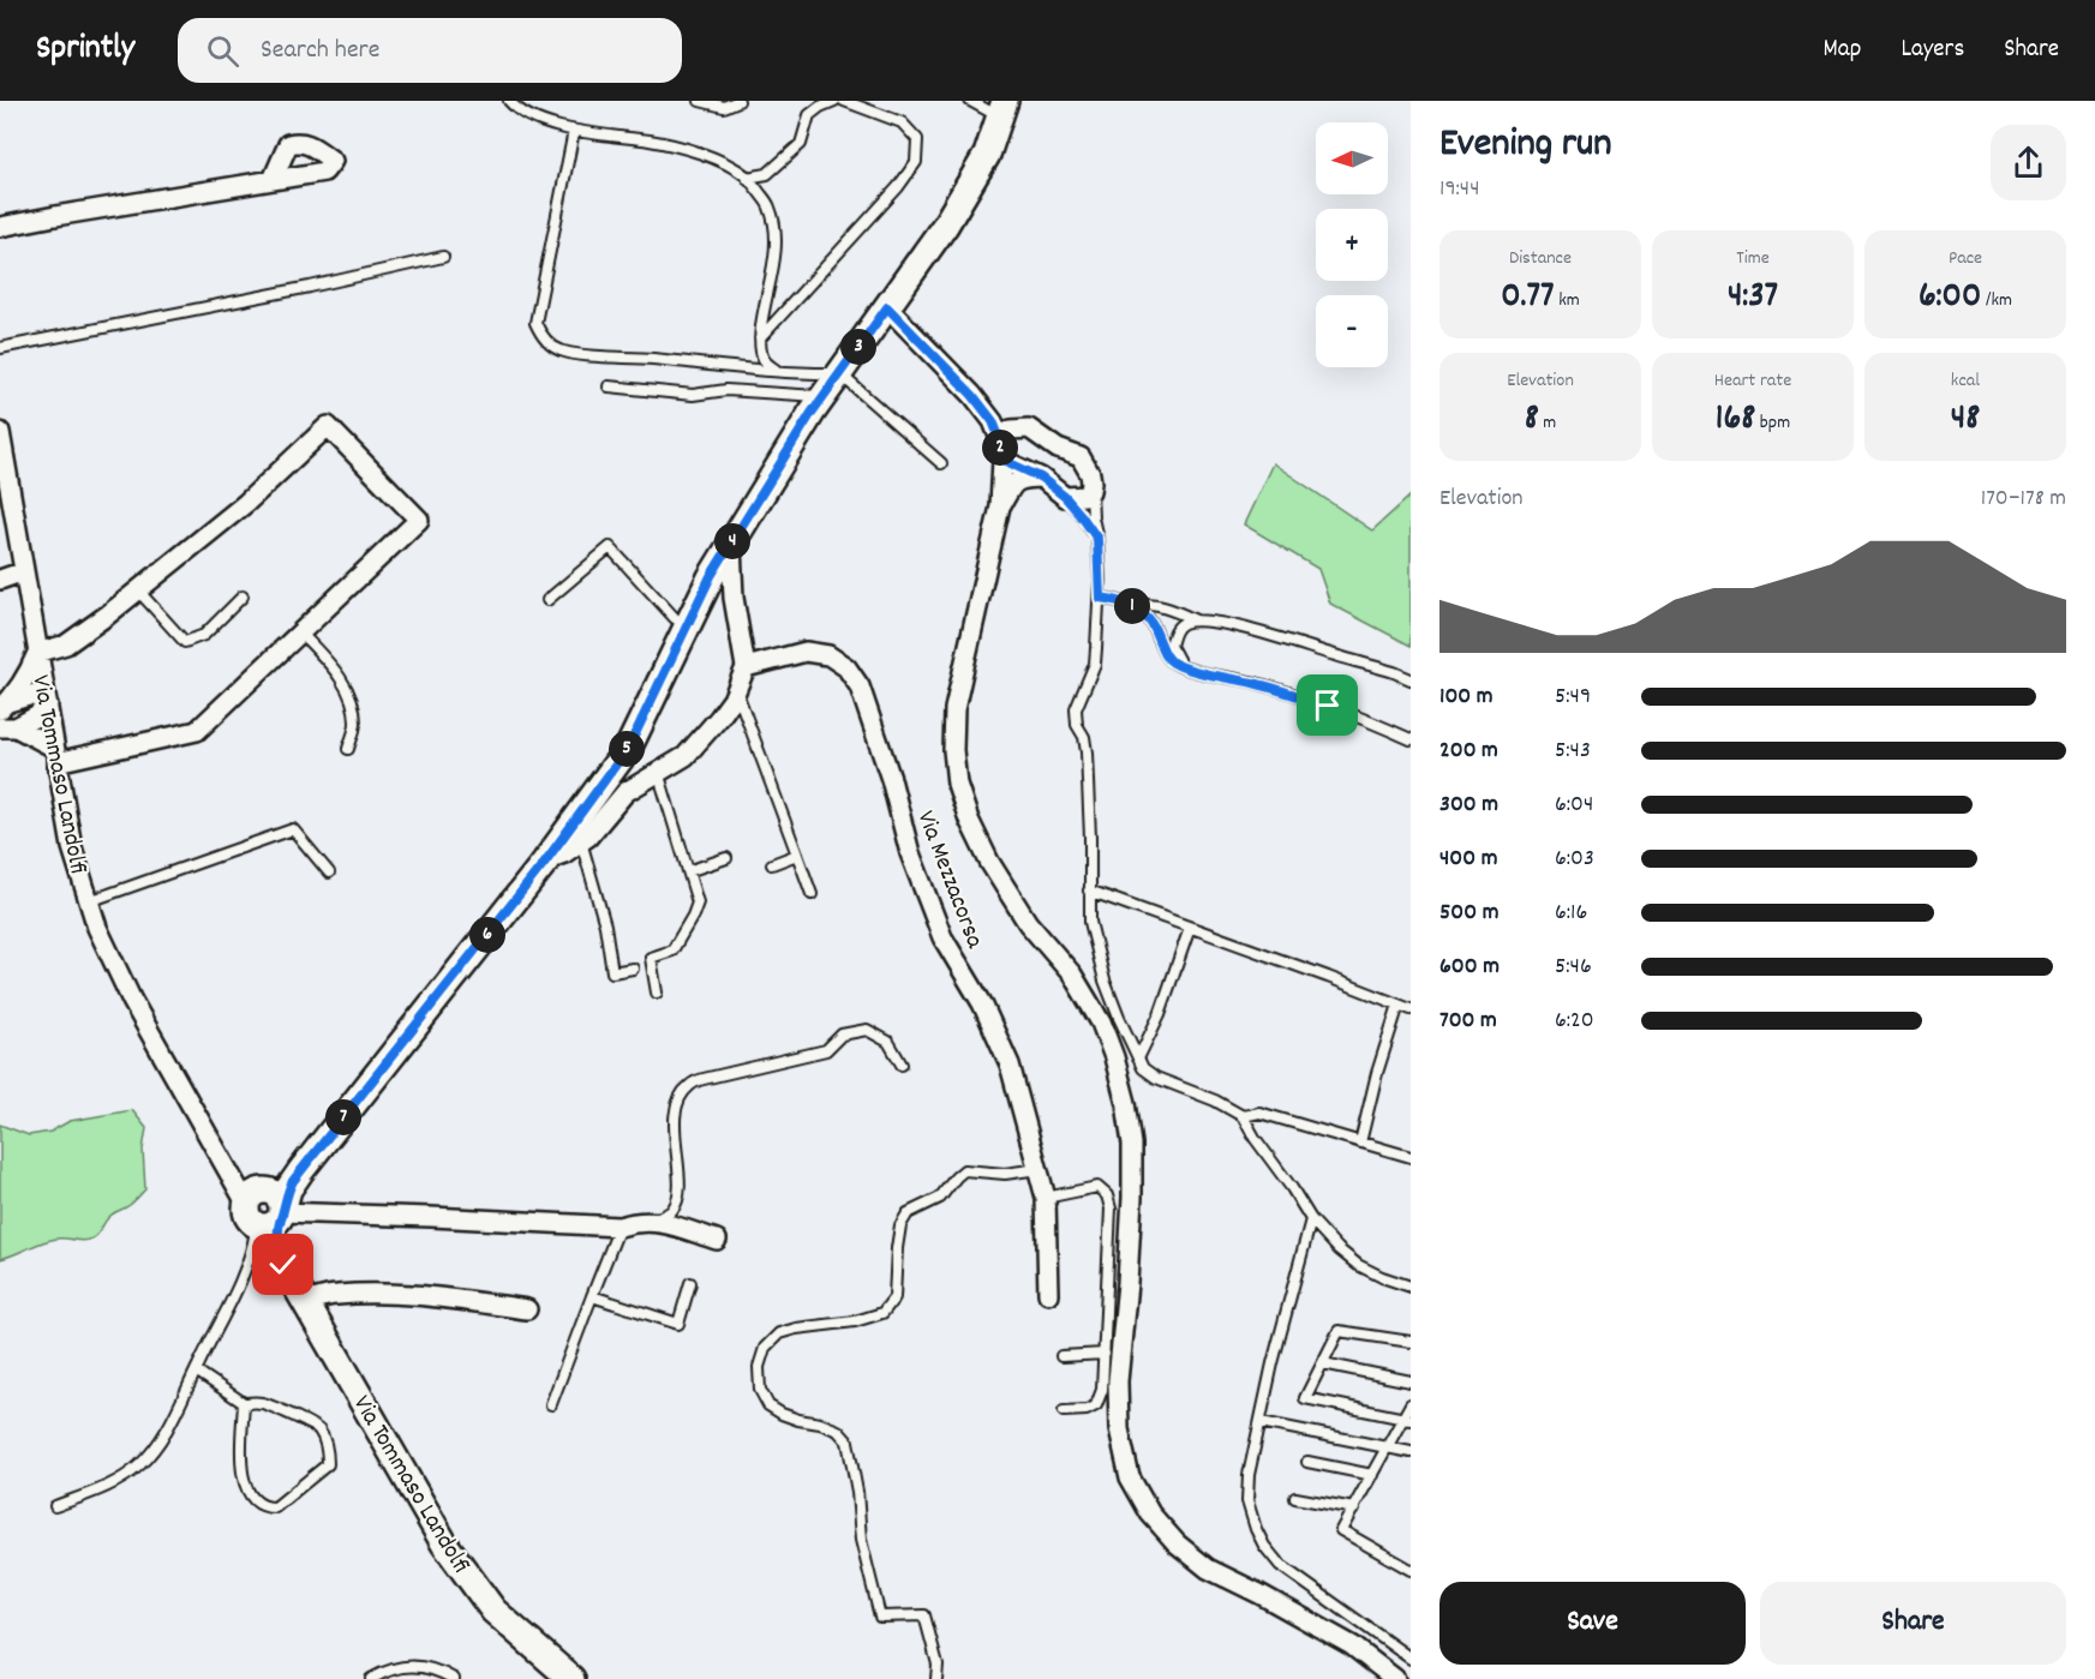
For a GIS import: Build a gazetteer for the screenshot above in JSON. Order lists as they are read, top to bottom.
{
  "streets": {
    "street": ["Via Tommaso Landolfi", "Via Mezzacorsa"]
  },
  "north": "left",
  "page": {
    "header": "Sprintly",
    "search": "Search here",
    "nav": ["Map", "Layers", "Share"],
    "heading": ["Evening run", "19:44"],
    "map_buttons": ["+", "−"],
    "stats": [
      ["Distance", "0.77 km"],
      ["Time", "4:37"],
      ["Pace", "6:00 /km"],
      ["Elevation", "8 m"],
      ["Heart rate", "168 bpm"],
      ["kcal", "48"]
    ],
    "pins": [
      "3",
      "2",
      "4",
      "1",
      "5",
      "6",
      "7"
    ],
    "chart": ["Elevation", "170–178 m"],
    "list": [
      {
        "name": "100 m",
        "note": "5:49"
      },
      {
        "name": "200 m",
        "note": "5:43"
      },
      {
        "name": "300 m",
        "note": "6:04"
      },
      {
        "name": "400 m",
        "note": "6:03"
      },
      {
        "name": "500 m",
        "note": "6:16"
      },
      {
        "name": "600 m",
        "note": "5:46"
      },
      {
        "name": "700 m",
        "note": "6:20"
      }
    ],
    "buttons": ["Save", "Share"]
  }
}
